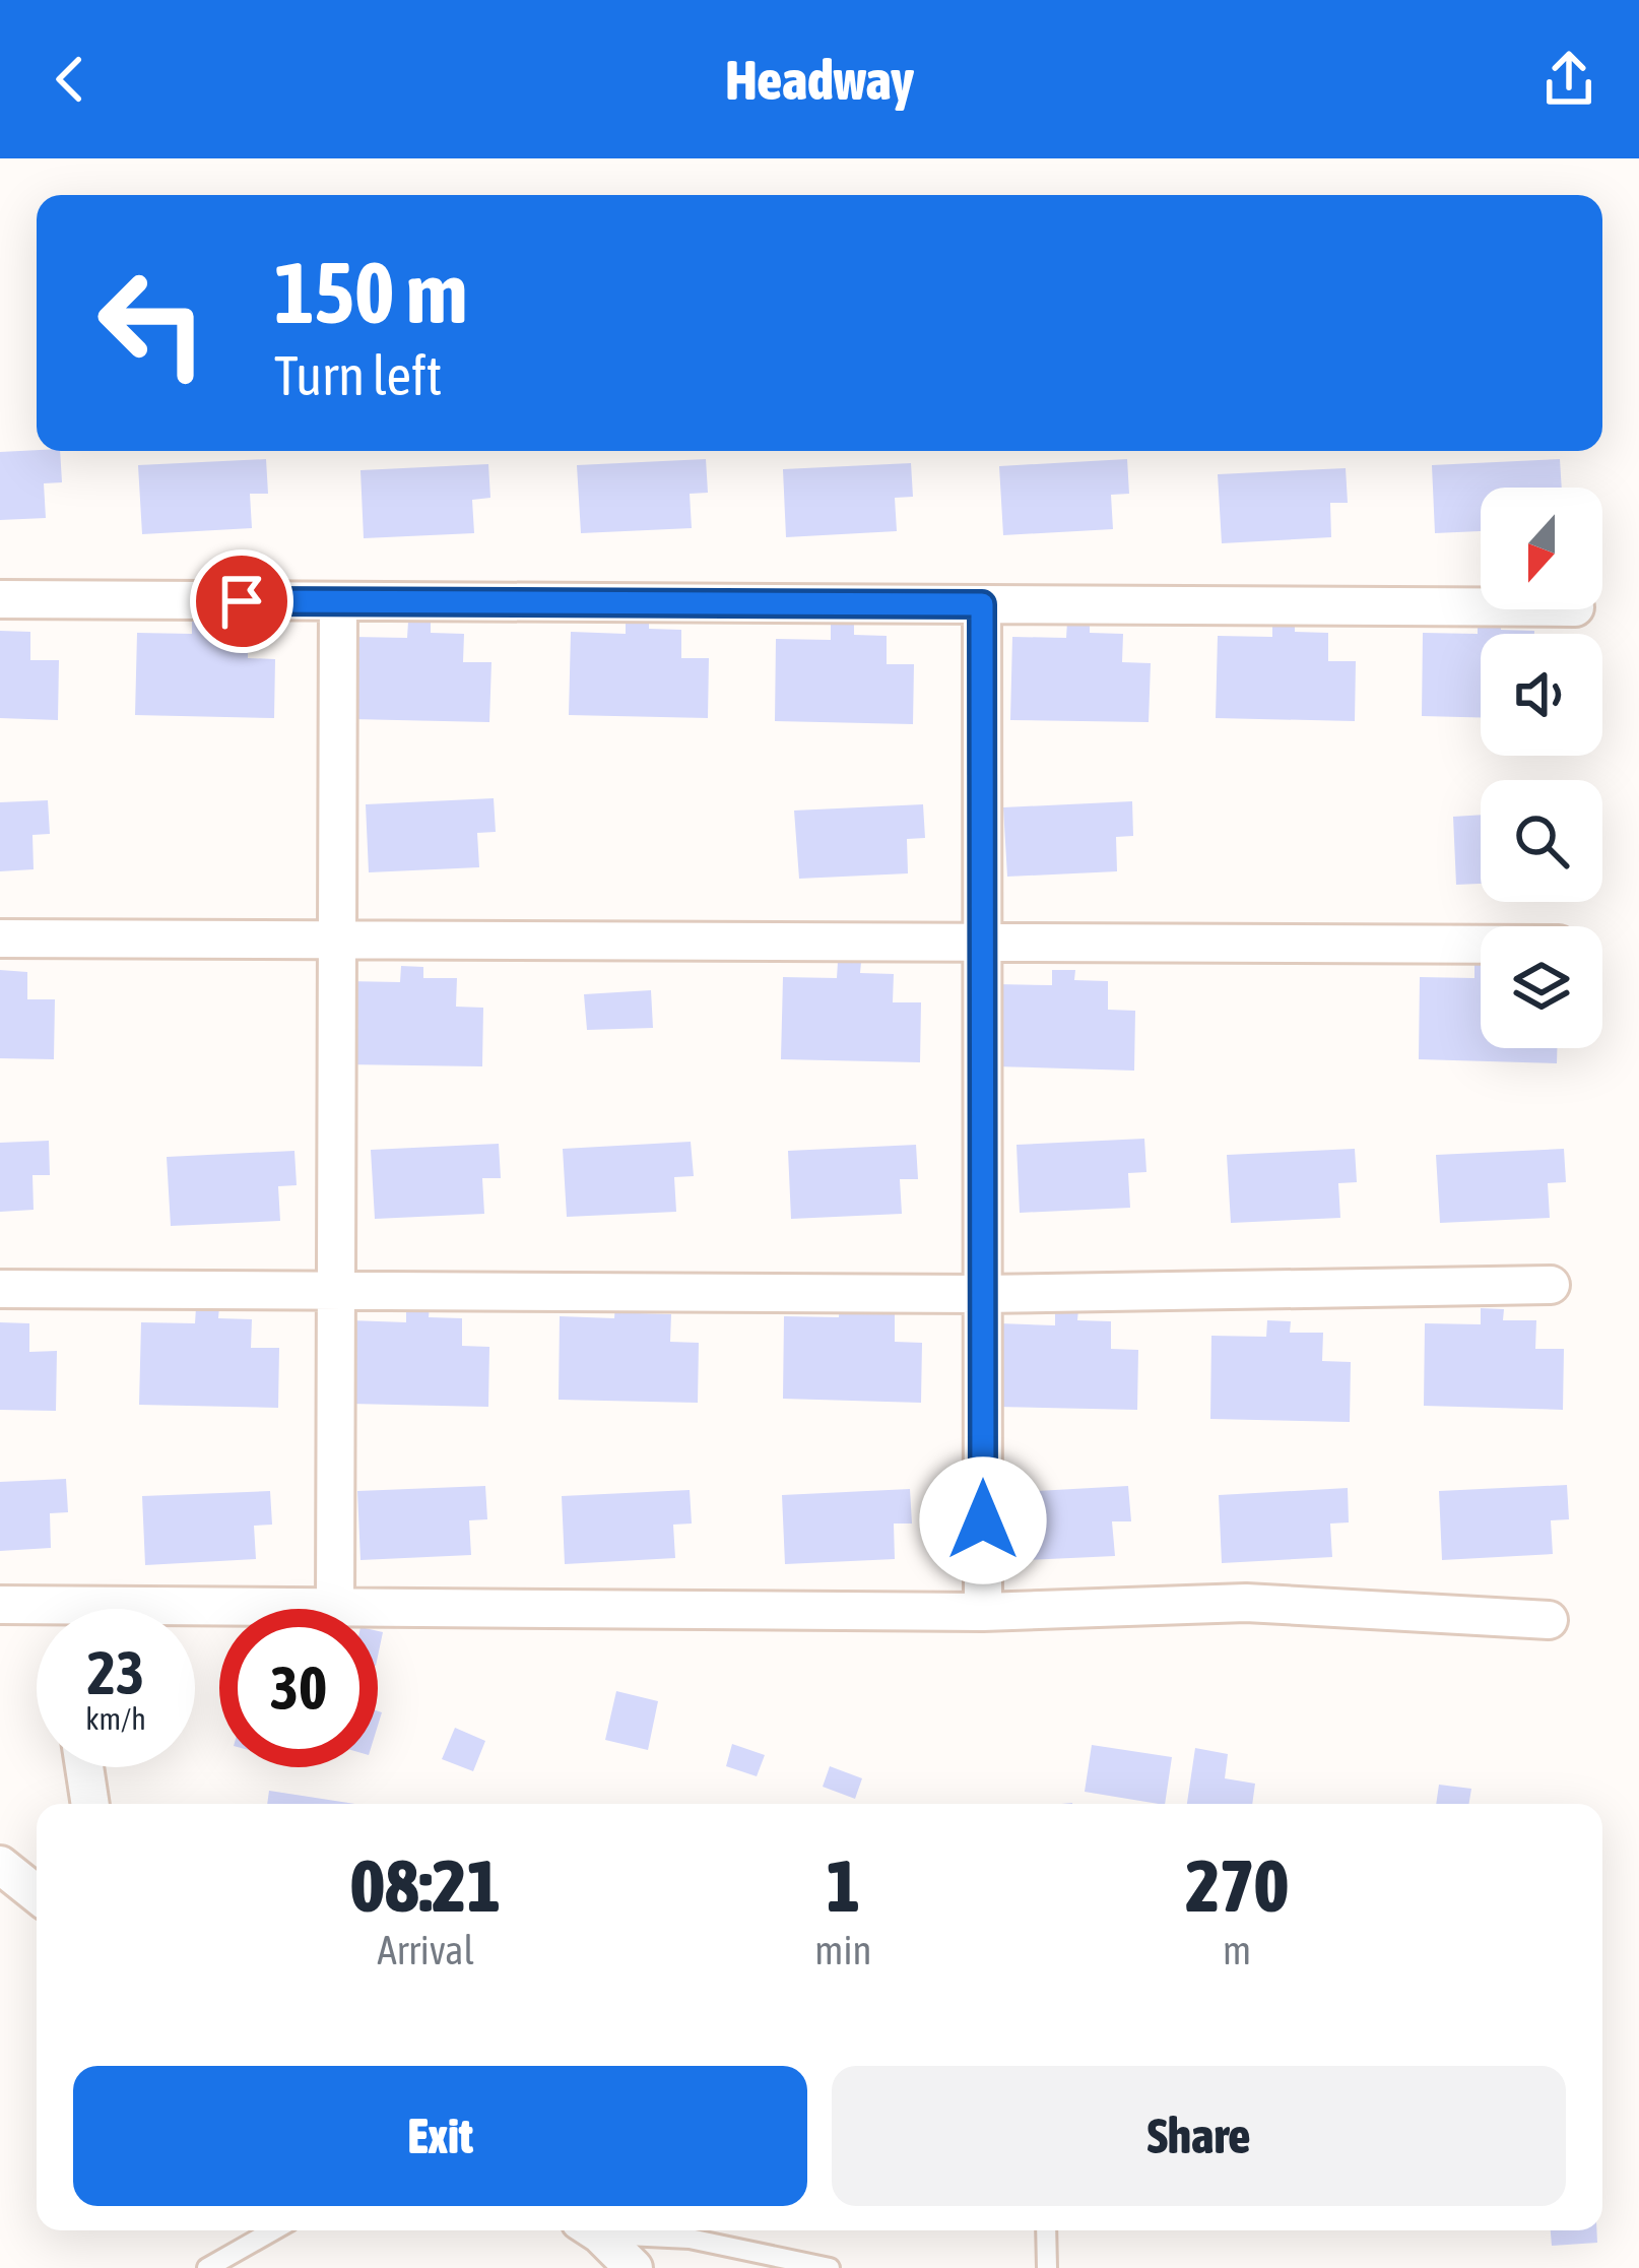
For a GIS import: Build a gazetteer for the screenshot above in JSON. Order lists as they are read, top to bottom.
{
  "north": "bottom",
  "page": {
    "header": "Headway",
    "turn": ["150 m", "Turn left"],
    "speed": "23 km/h",
    "limit": "30",
    "eta": [
      "08:21",
      "Arrival",
      "1",
      "min",
      "270",
      "m"
    ],
    "buttons": ["Exit", "Share"]
  }
}
